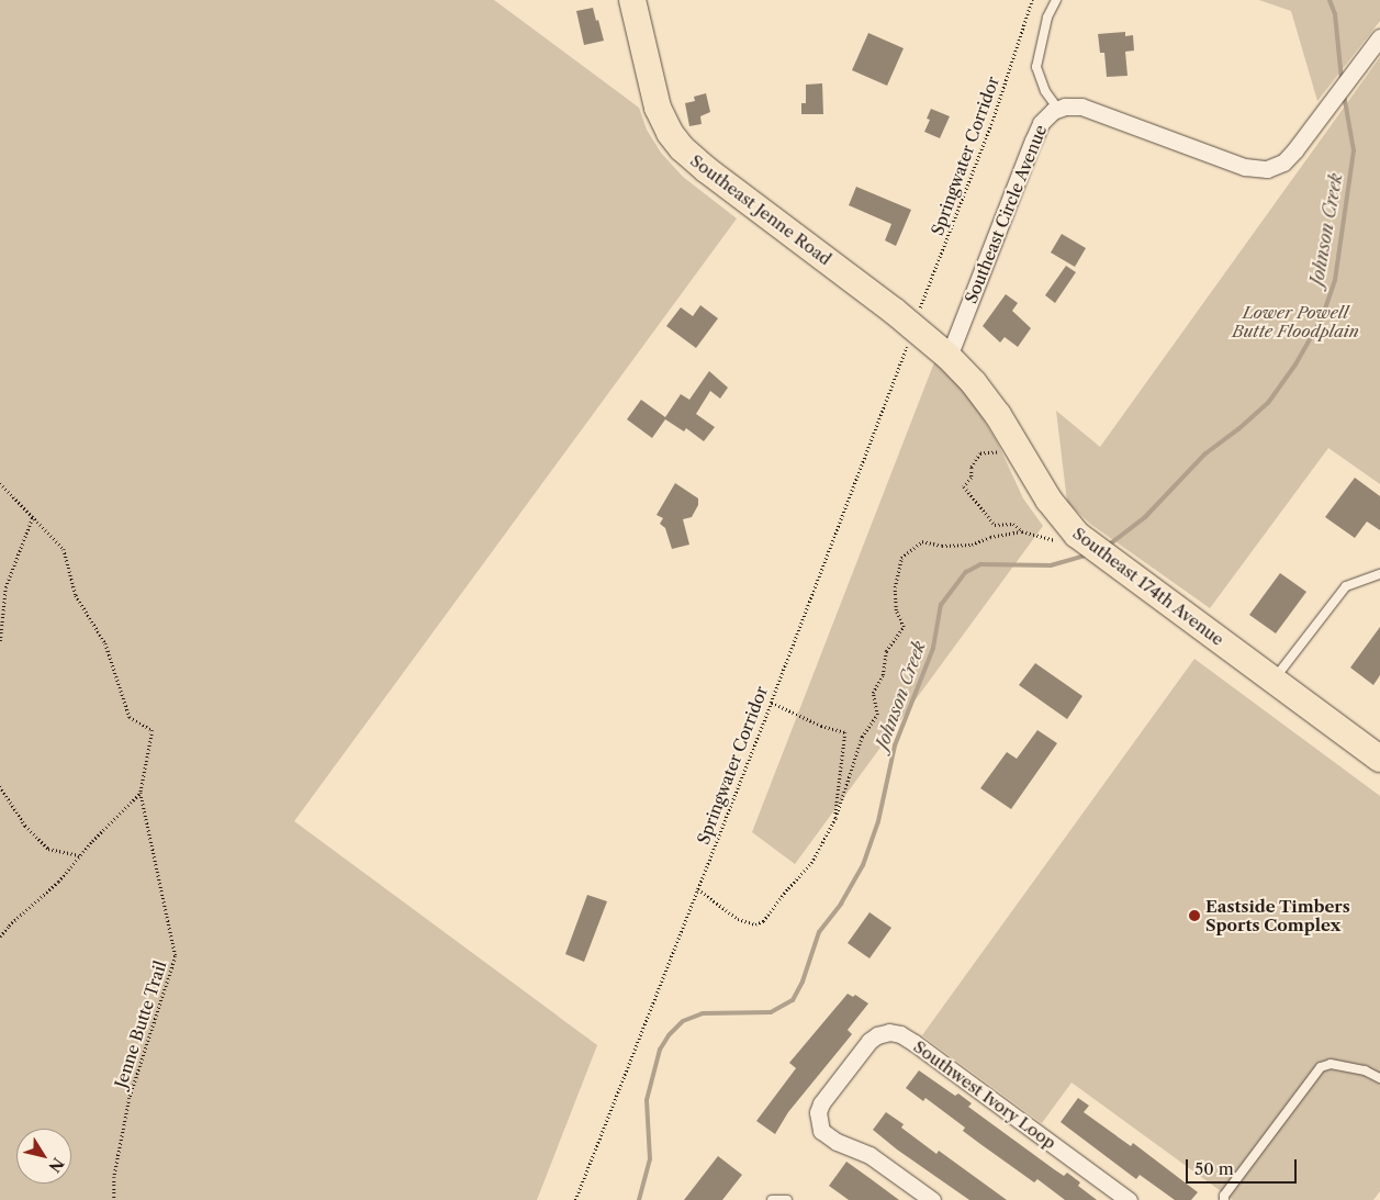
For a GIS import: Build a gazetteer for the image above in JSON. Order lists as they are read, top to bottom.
{
  "streets": {
    "main road": ["Southeast Jenne Road", "Southeast 174th Avenue"],
    "street": ["Southeast Circle Avenue", "Southwest Ivory Loop"],
    "path": ["Springwater Corridor", "Jenne Butte Trail"]
  },
  "crossings": [
    ["Springwater Corridor", "Southeast Jenne Road"],
    ["Springwater Corridor", "Southeast 174th Avenue"],
    ["Southeast Jenne Road", "Southeast 174th Avenue"],
    ["Southeast Circle Avenue", "Southeast 174th Avenue"]
  ],
  "water": ["Johnson Creek"],
  "parks": ["Lower Powell Butte Floodplain"],
  "places": ["Eastside Timbers Sports Complex"],
  "scale_bar": "50 m",
  "north": "bottom right"
}
